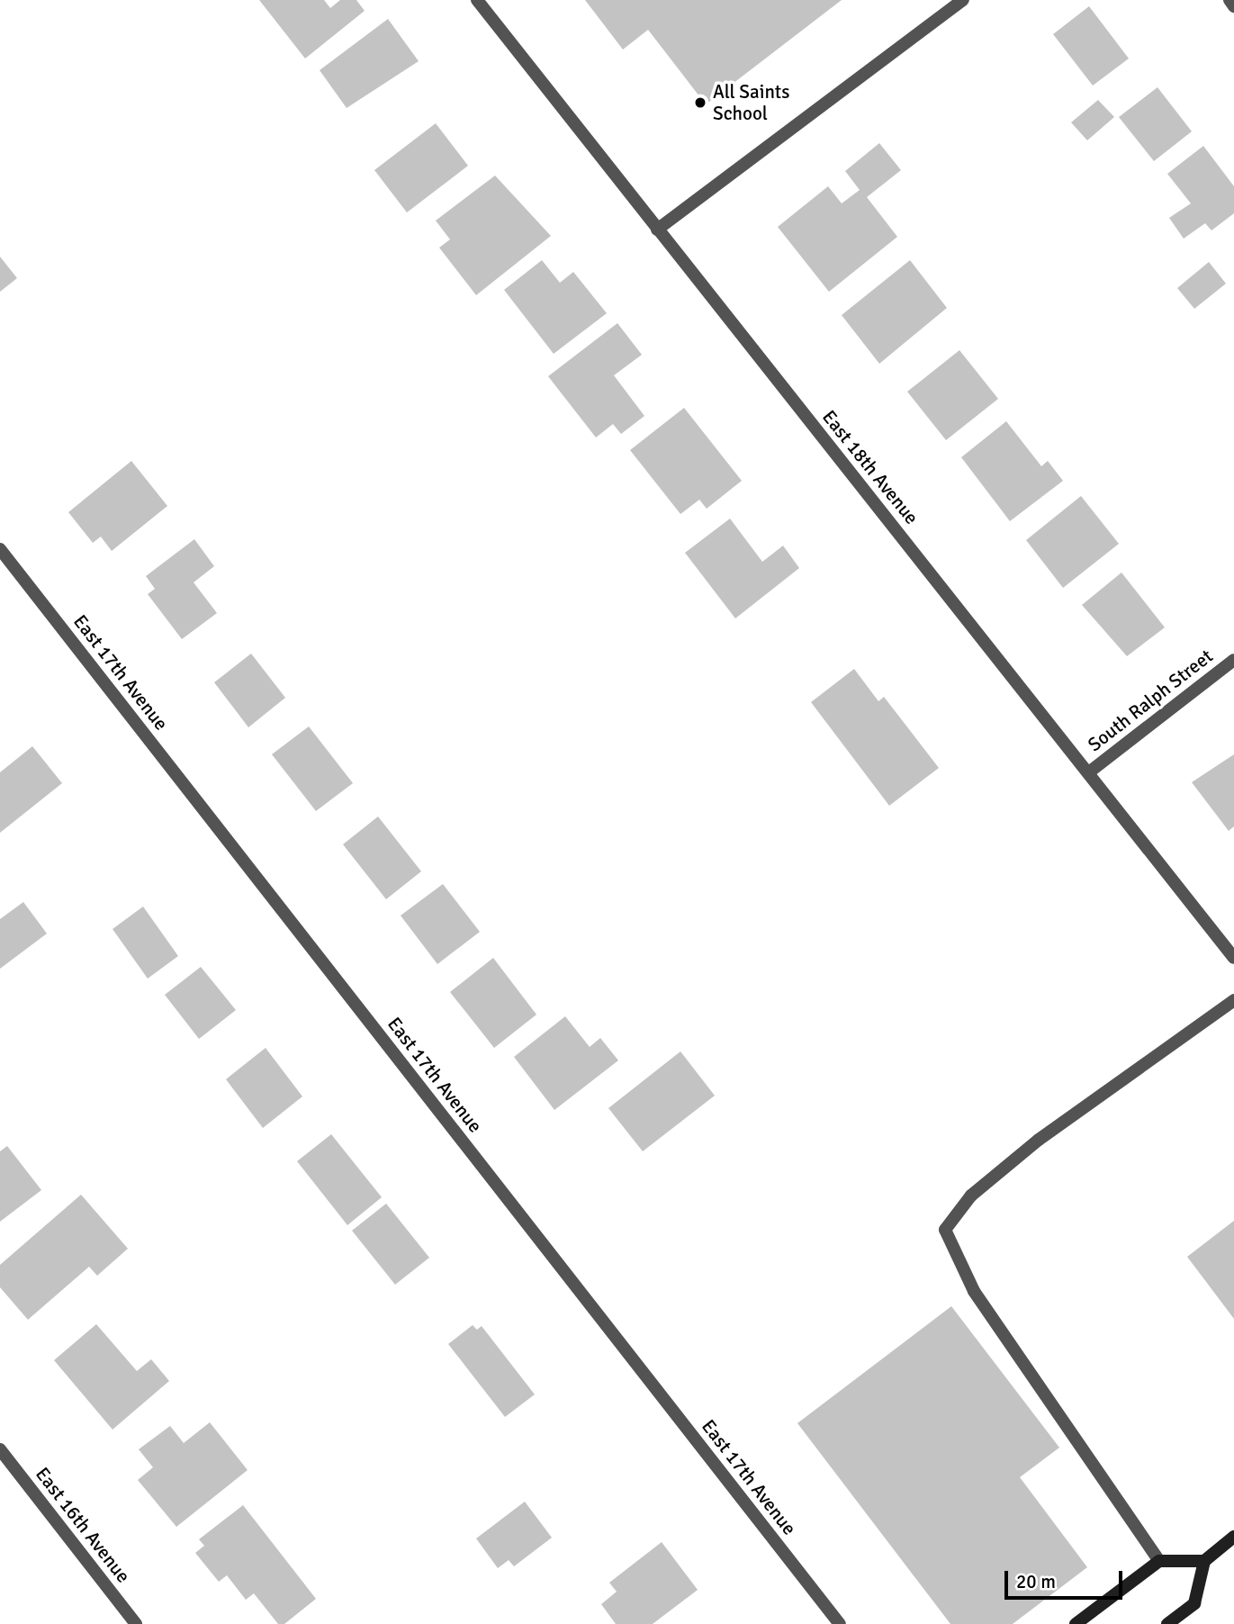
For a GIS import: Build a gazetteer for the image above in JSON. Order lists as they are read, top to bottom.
{
  "streets": {
    "street": [
      "East 18th Avenue",
      "East 17th Avenue",
      "South Ralph Street",
      "East 16th Avenue"
    ]
  },
  "crossings": [
    ["East 18th Avenue", "South Ralph Street"]
  ],
  "places": ["All Saints School"],
  "scale_bar": "20 m"
}
